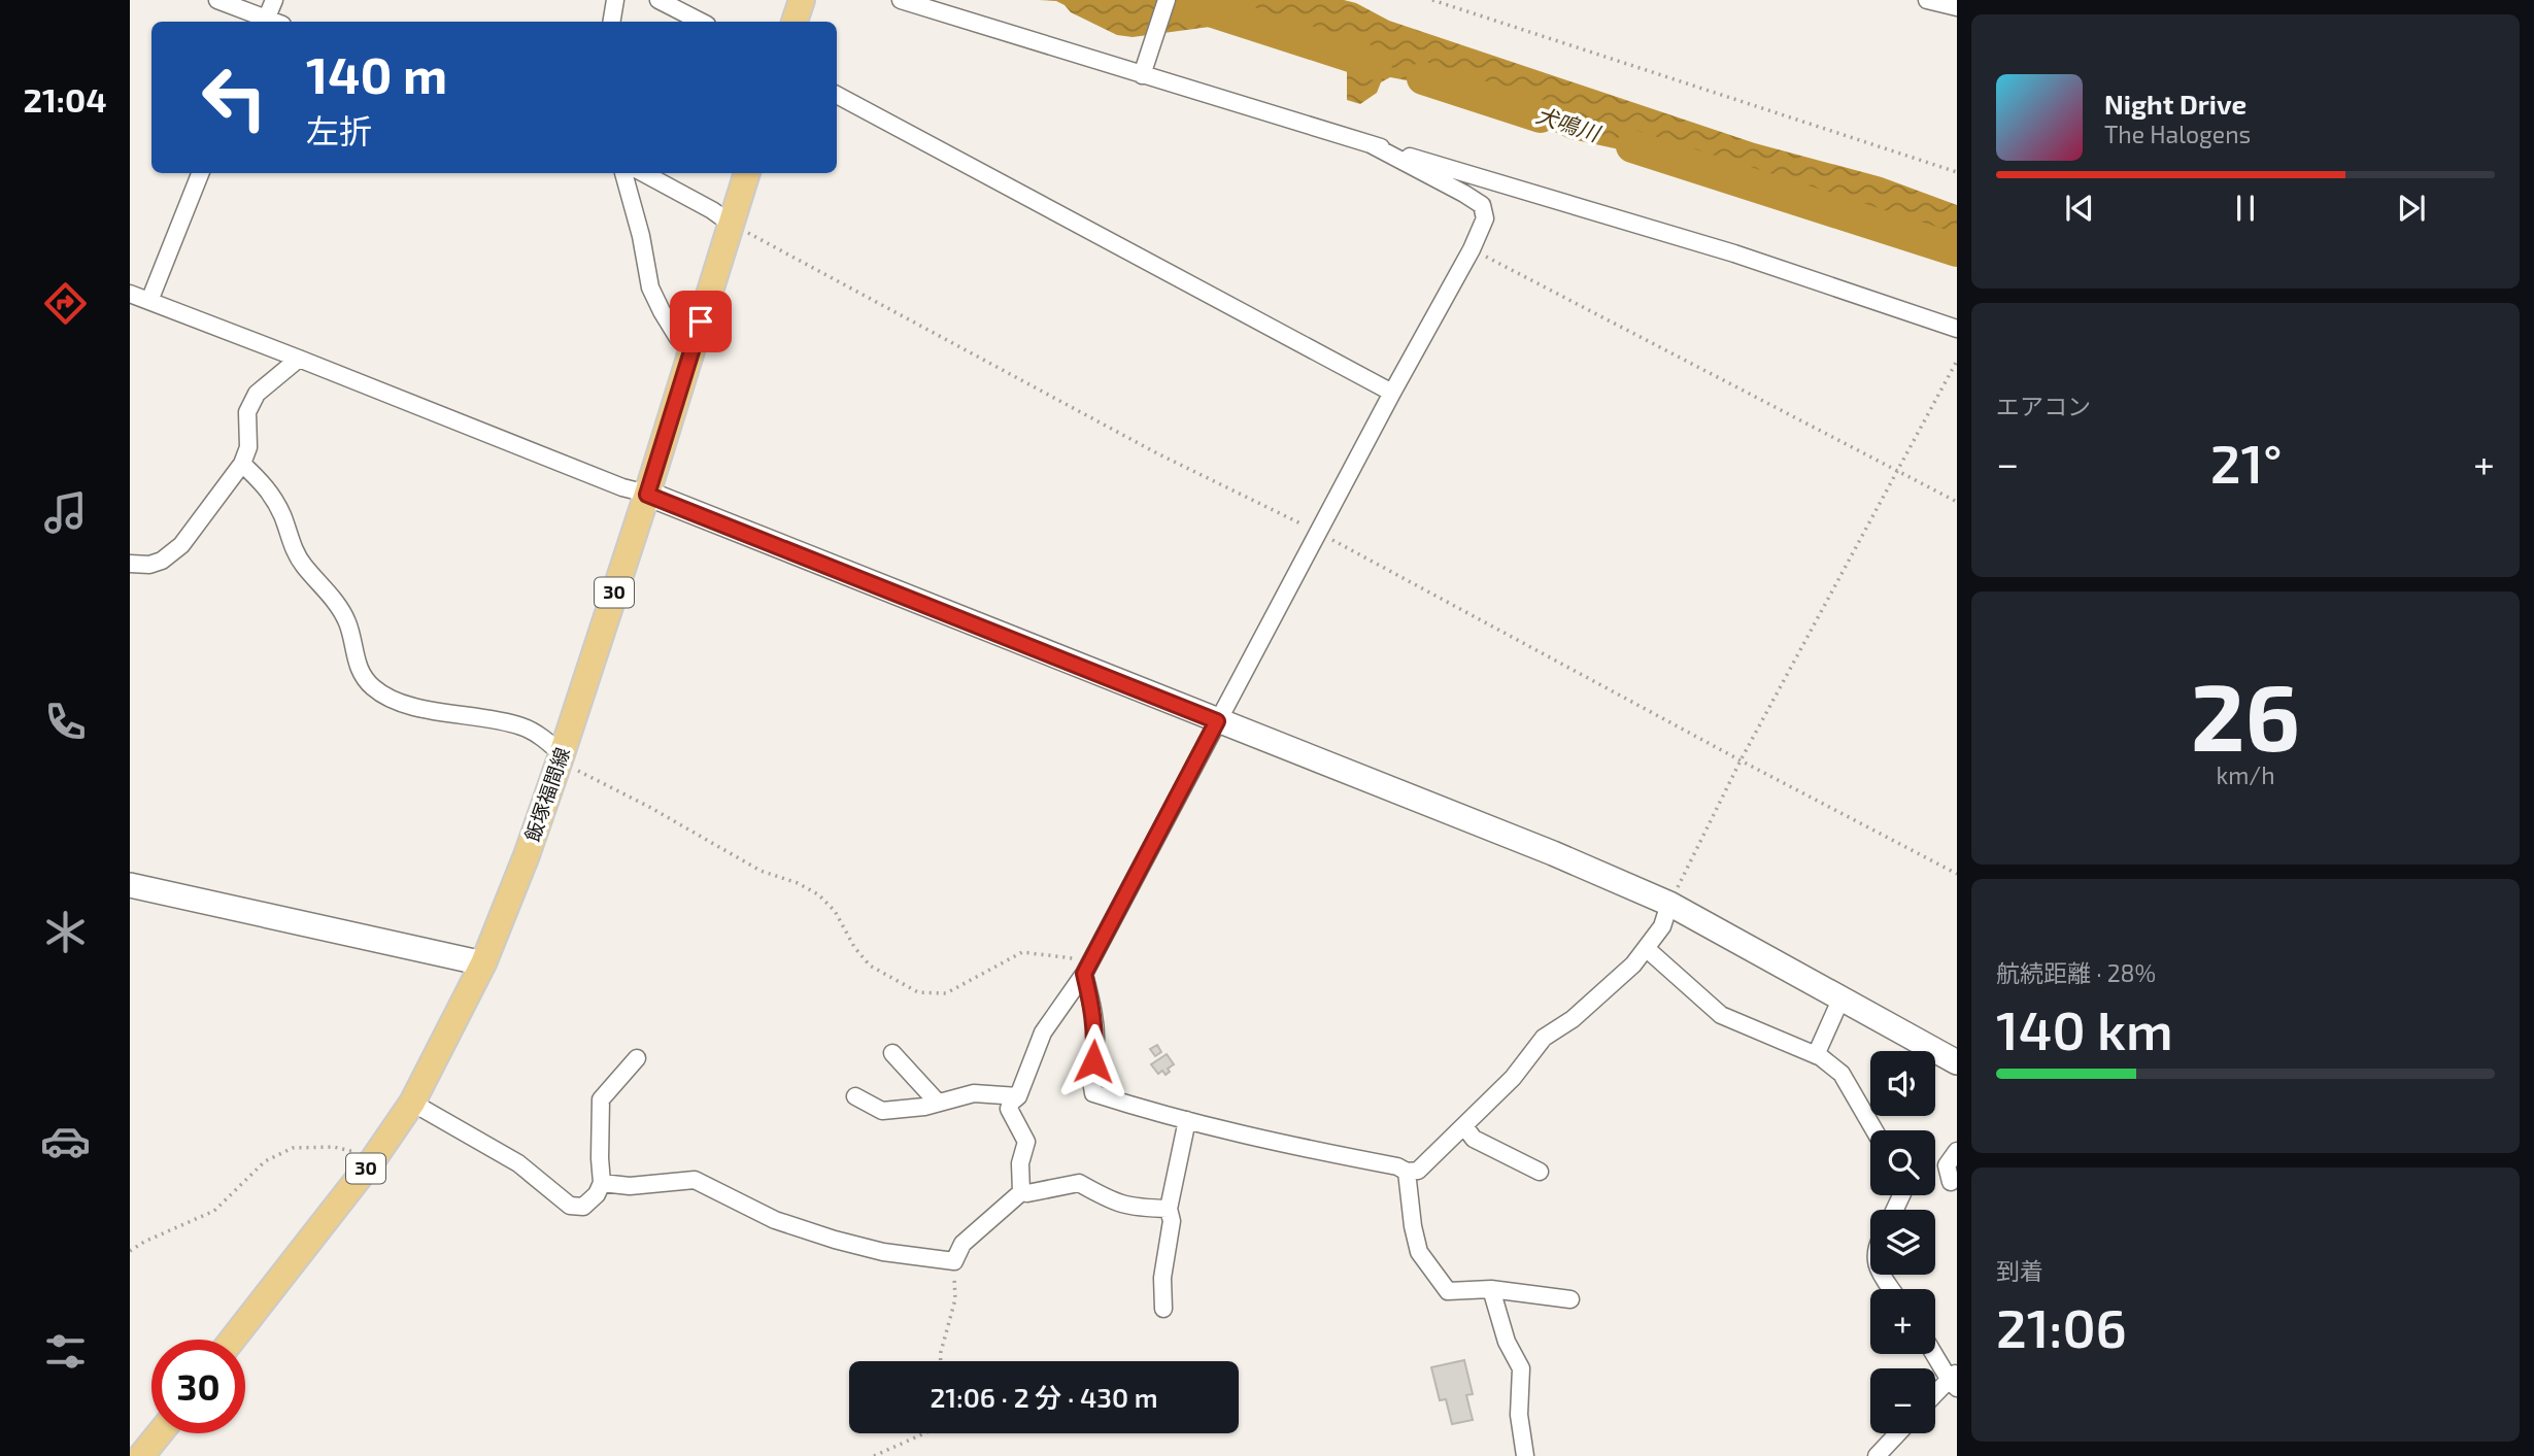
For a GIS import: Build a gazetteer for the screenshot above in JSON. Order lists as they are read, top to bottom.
{
  "streets": {
    "main road": ["30", "飯塚福間線"]
  },
  "water": ["犬鳴川"],
  "page": {
    "tabs": "21:04",
    "turn": ["140 m", "左折"],
    "song": ["Night Drive", "The Halogens"],
    "tile": [
      "エアコン",
      ["26", "km/h"],
      ["航続距離 · 28%", "140 km"],
      ["到着", "21:06"]
    ],
    "heat": ["−", "21°", "+"],
    "map_buttons": ["+", "−"],
    "limit": "30",
    "trip": "21:06 · 2 分 · 430 m"
  }
}
